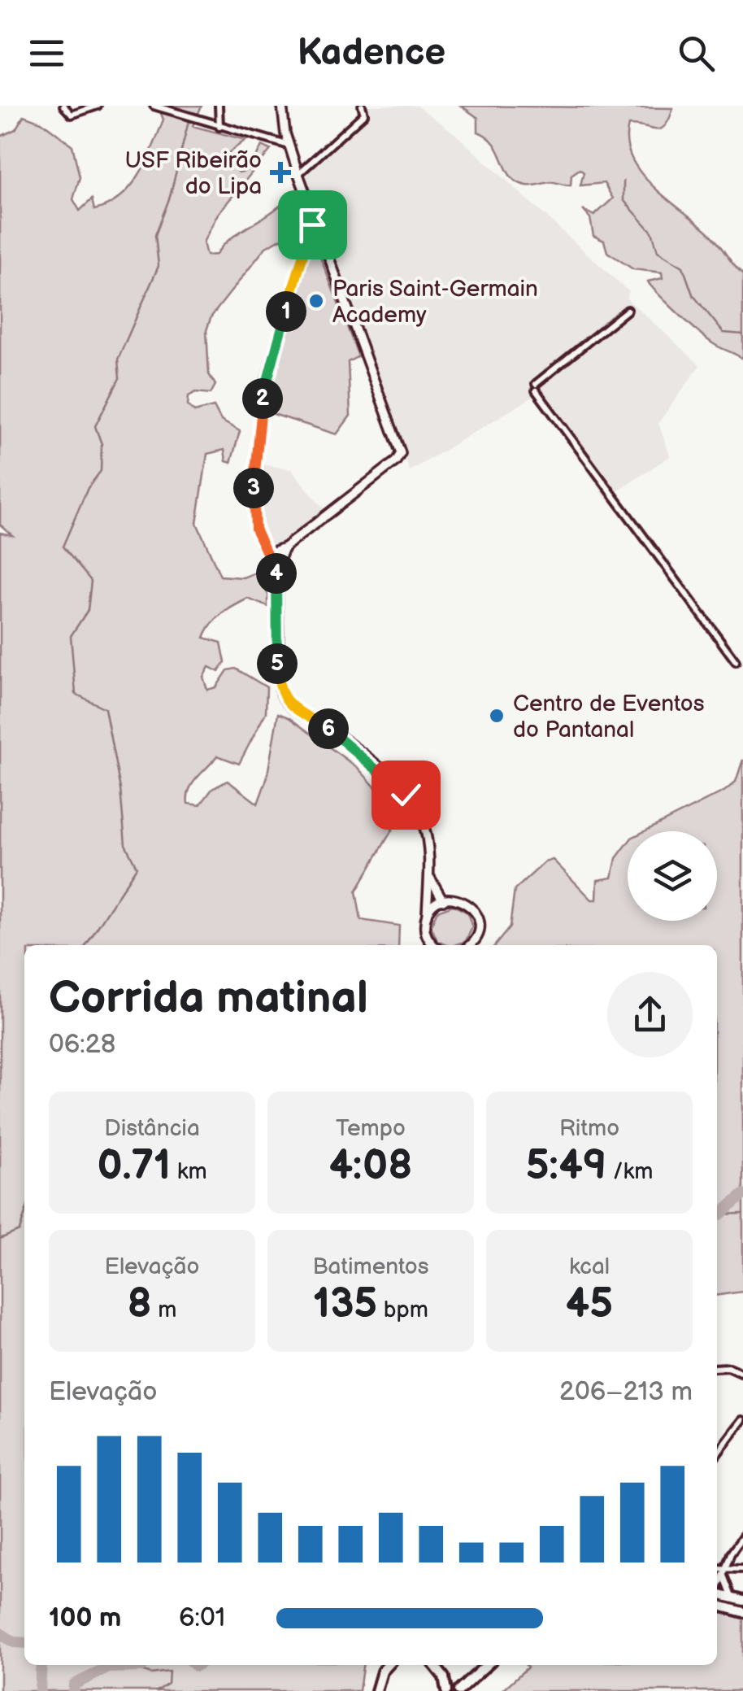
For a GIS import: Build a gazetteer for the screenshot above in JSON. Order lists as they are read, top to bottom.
{
  "places": {
    "health": ["USF Ribeirão do Lipa"],
    "other": ["Paris Saint-Germain Academy", "Centro de Eventos do Pantanal"]
  },
  "page": {
    "header": "Kadence",
    "pins": [
      "1",
      "2",
      "3",
      "4",
      "5",
      "6"
    ],
    "heading": ["Corrida matinal", "06:28"],
    "stats": [
      ["Distância", "0.71 km"],
      ["Tempo", "4:08"],
      ["Ritmo", "5:49 /km"],
      ["Elevação", "8 m"],
      ["Batimentos", "135 bpm"],
      ["kcal", "45"]
    ],
    "chart": ["Elevação", "206–213 m"],
    "list": [
      {
        "name": "100 m",
        "note": "6:01"
      }
    ]
  }
}
